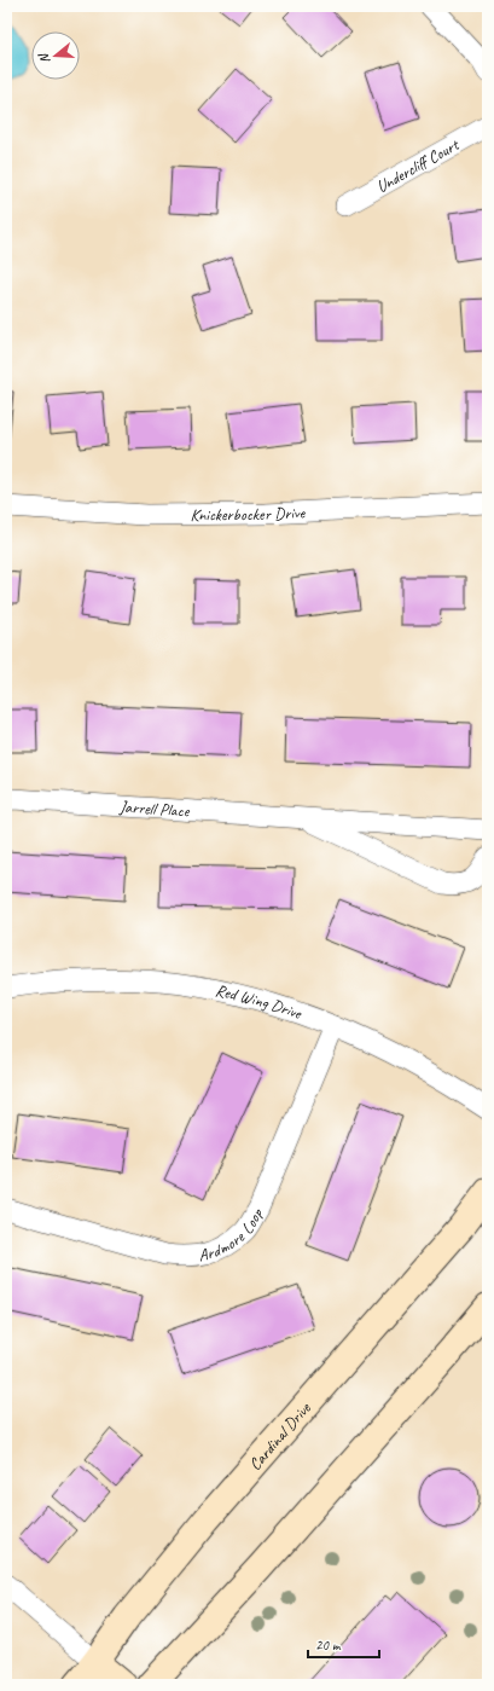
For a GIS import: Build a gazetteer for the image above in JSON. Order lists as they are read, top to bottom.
{
  "streets": {
    "main road": ["Cardinal Drive"],
    "street": [
      "Undercliff Court",
      "Knickerbocker Drive",
      "Jarrell Place",
      "Red Wing Drive",
      "Ardmore Loop"
    ]
  },
  "crossings": [
    ["Red Wing Drive", "Ardmore Loop"]
  ],
  "scale_bar": "20 m",
  "north": "left"
}
